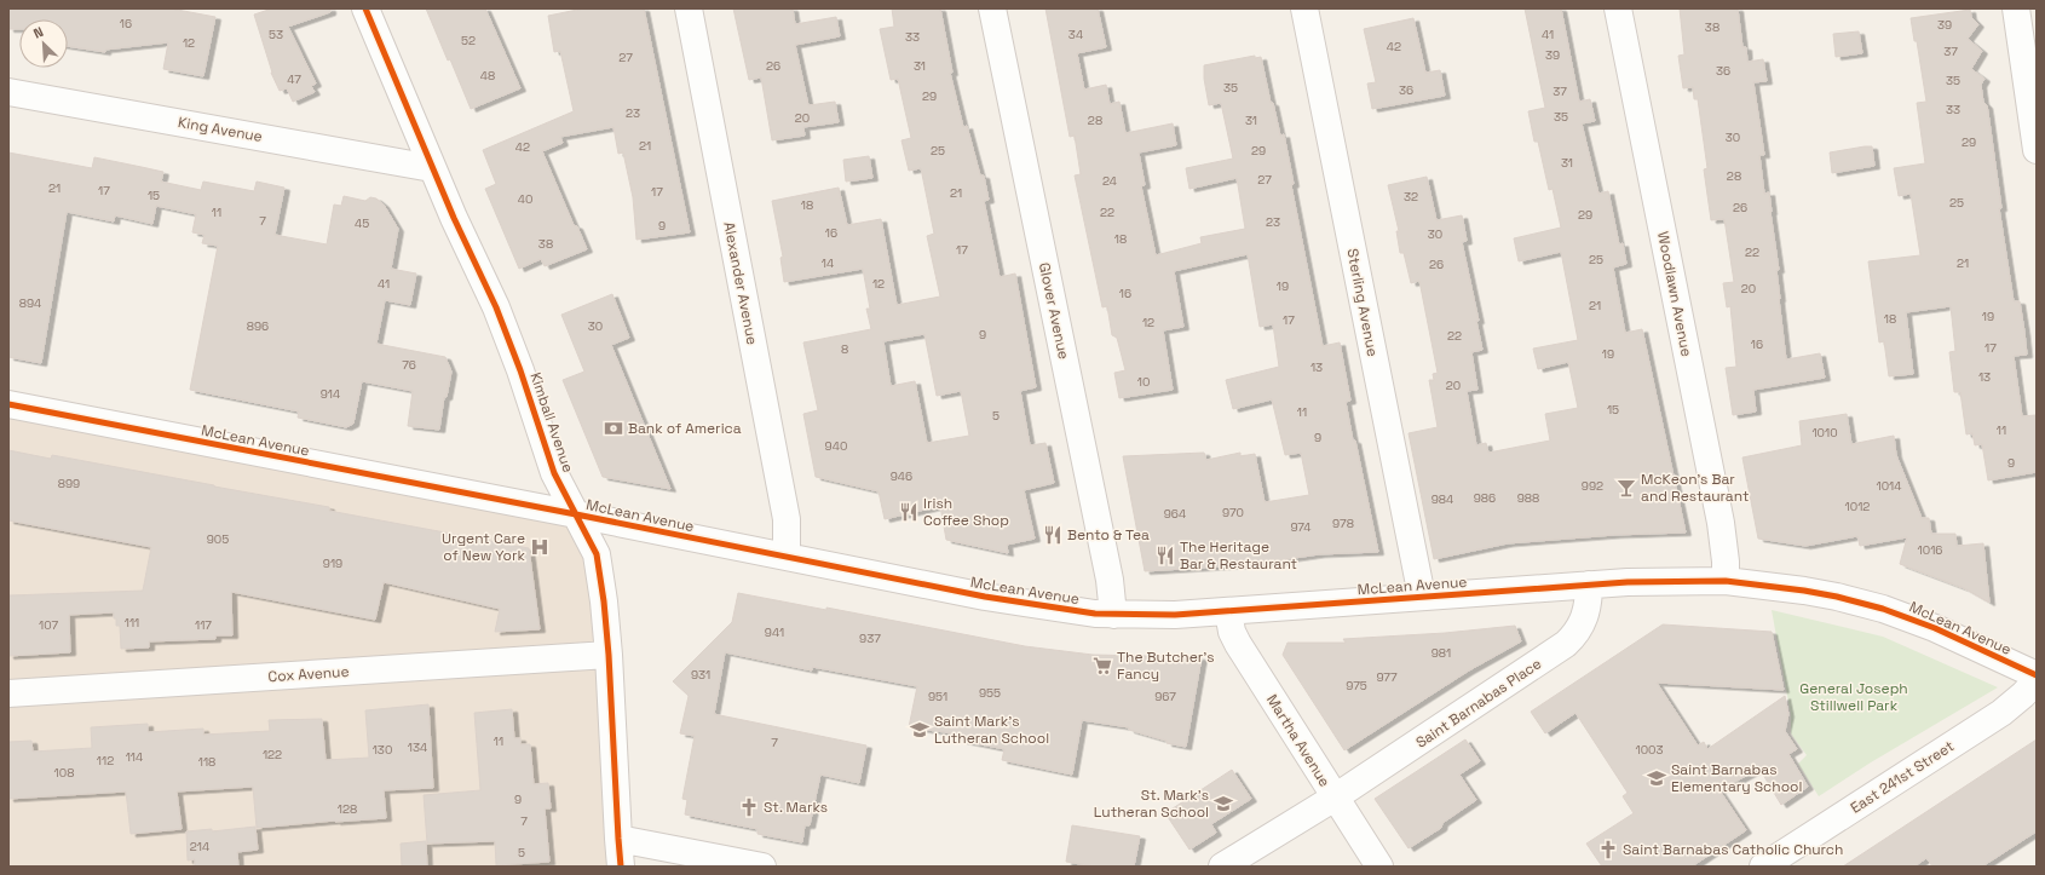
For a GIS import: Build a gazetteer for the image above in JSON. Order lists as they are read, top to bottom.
{
  "streets": {
    "street": [
      "King Avenue",
      "Alexander Avenue",
      "Woodlawn Avenue",
      "Sterling Avenue",
      "Glover Avenue",
      "Kimball Avenue",
      "McLean Avenue",
      "Cox Avenue",
      "Saint Barnabas Place",
      "Martha Avenue",
      "East 241st Street"
    ]
  },
  "crossings": [
    ["King Avenue", "Kimball Avenue"],
    ["Alexander Avenue", "McLean Avenue"],
    ["Woodlawn Avenue", "McLean Avenue"],
    ["Sterling Avenue", "McLean Avenue"],
    ["Glover Avenue", "McLean Avenue"],
    ["Kimball Avenue", "McLean Avenue"],
    ["Kimball Avenue", "Cox Avenue"],
    ["McLean Avenue", "Saint Barnabas Place"],
    ["McLean Avenue", "Martha Avenue"],
    ["Saint Barnabas Place", "Martha Avenue"]
  ],
  "parks": ["General Joseph Stillwell Park"],
  "places": {
    "bank": ["Bank of America"],
    "bar": ["McKeon's Bar and Restaurant"],
    "restaurant": ["Irish Coffee Shop", "Bento & Tea", "The Heritage Bar & Restaurant"],
    "hospital": ["Urgent Care of New York"],
    "supermarket": ["The Butcher's Fancy"],
    "school or university": ["Saint Mark's Lutheran School", "Saint Barnabas Elementary School", "St. Mark's Lutheran School"],
    "church": ["St. Marks", "Saint Barnabas Catholic Church"]
  },
  "house_numbers": [
    "16",
    "39",
    "38",
    "53",
    "34",
    "41",
    "33",
    "52",
    "12",
    "42",
    "37",
    "39",
    "27",
    "26",
    "31",
    "36",
    "48",
    "47",
    "35",
    "35",
    "36",
    "37",
    "29",
    "33",
    "23",
    "35",
    "20",
    "28",
    "31",
    "30",
    "29",
    "21",
    "42",
    "25",
    "29",
    "31",
    "28",
    "27",
    "24",
    "21",
    "17",
    "17",
    "21",
    "15",
    "32",
    "40",
    "25",
    "18",
    "26",
    "11",
    "22",
    "29",
    "7",
    "23",
    "45",
    "9",
    "16",
    "30",
    "18",
    "38",
    "17",
    "22",
    "25",
    "14",
    "21",
    "26",
    "41",
    "12",
    "19",
    "20",
    "16",
    "894",
    "21",
    "19",
    "18",
    "17",
    "12",
    "896",
    "30",
    "9",
    "22",
    "16",
    "17",
    "8",
    "19",
    "76",
    "13",
    "13",
    "10",
    "20",
    "914",
    "15",
    "11",
    "5",
    "11",
    "1010",
    "9",
    "940",
    "9",
    "946",
    "899",
    "992",
    "1014",
    "986",
    "988",
    "984",
    "1012",
    "970",
    "964",
    "978",
    "974",
    "905",
    "1016",
    "919",
    "111",
    "107",
    "117",
    "941",
    "937",
    "981",
    "931",
    "977",
    "975",
    "955",
    "951",
    "967",
    "11",
    "7",
    "134",
    "130",
    "1003",
    "122",
    "114",
    "112",
    "118",
    "108",
    "9",
    "128",
    "7",
    "214",
    "5"
  ],
  "north": "top left"
}
